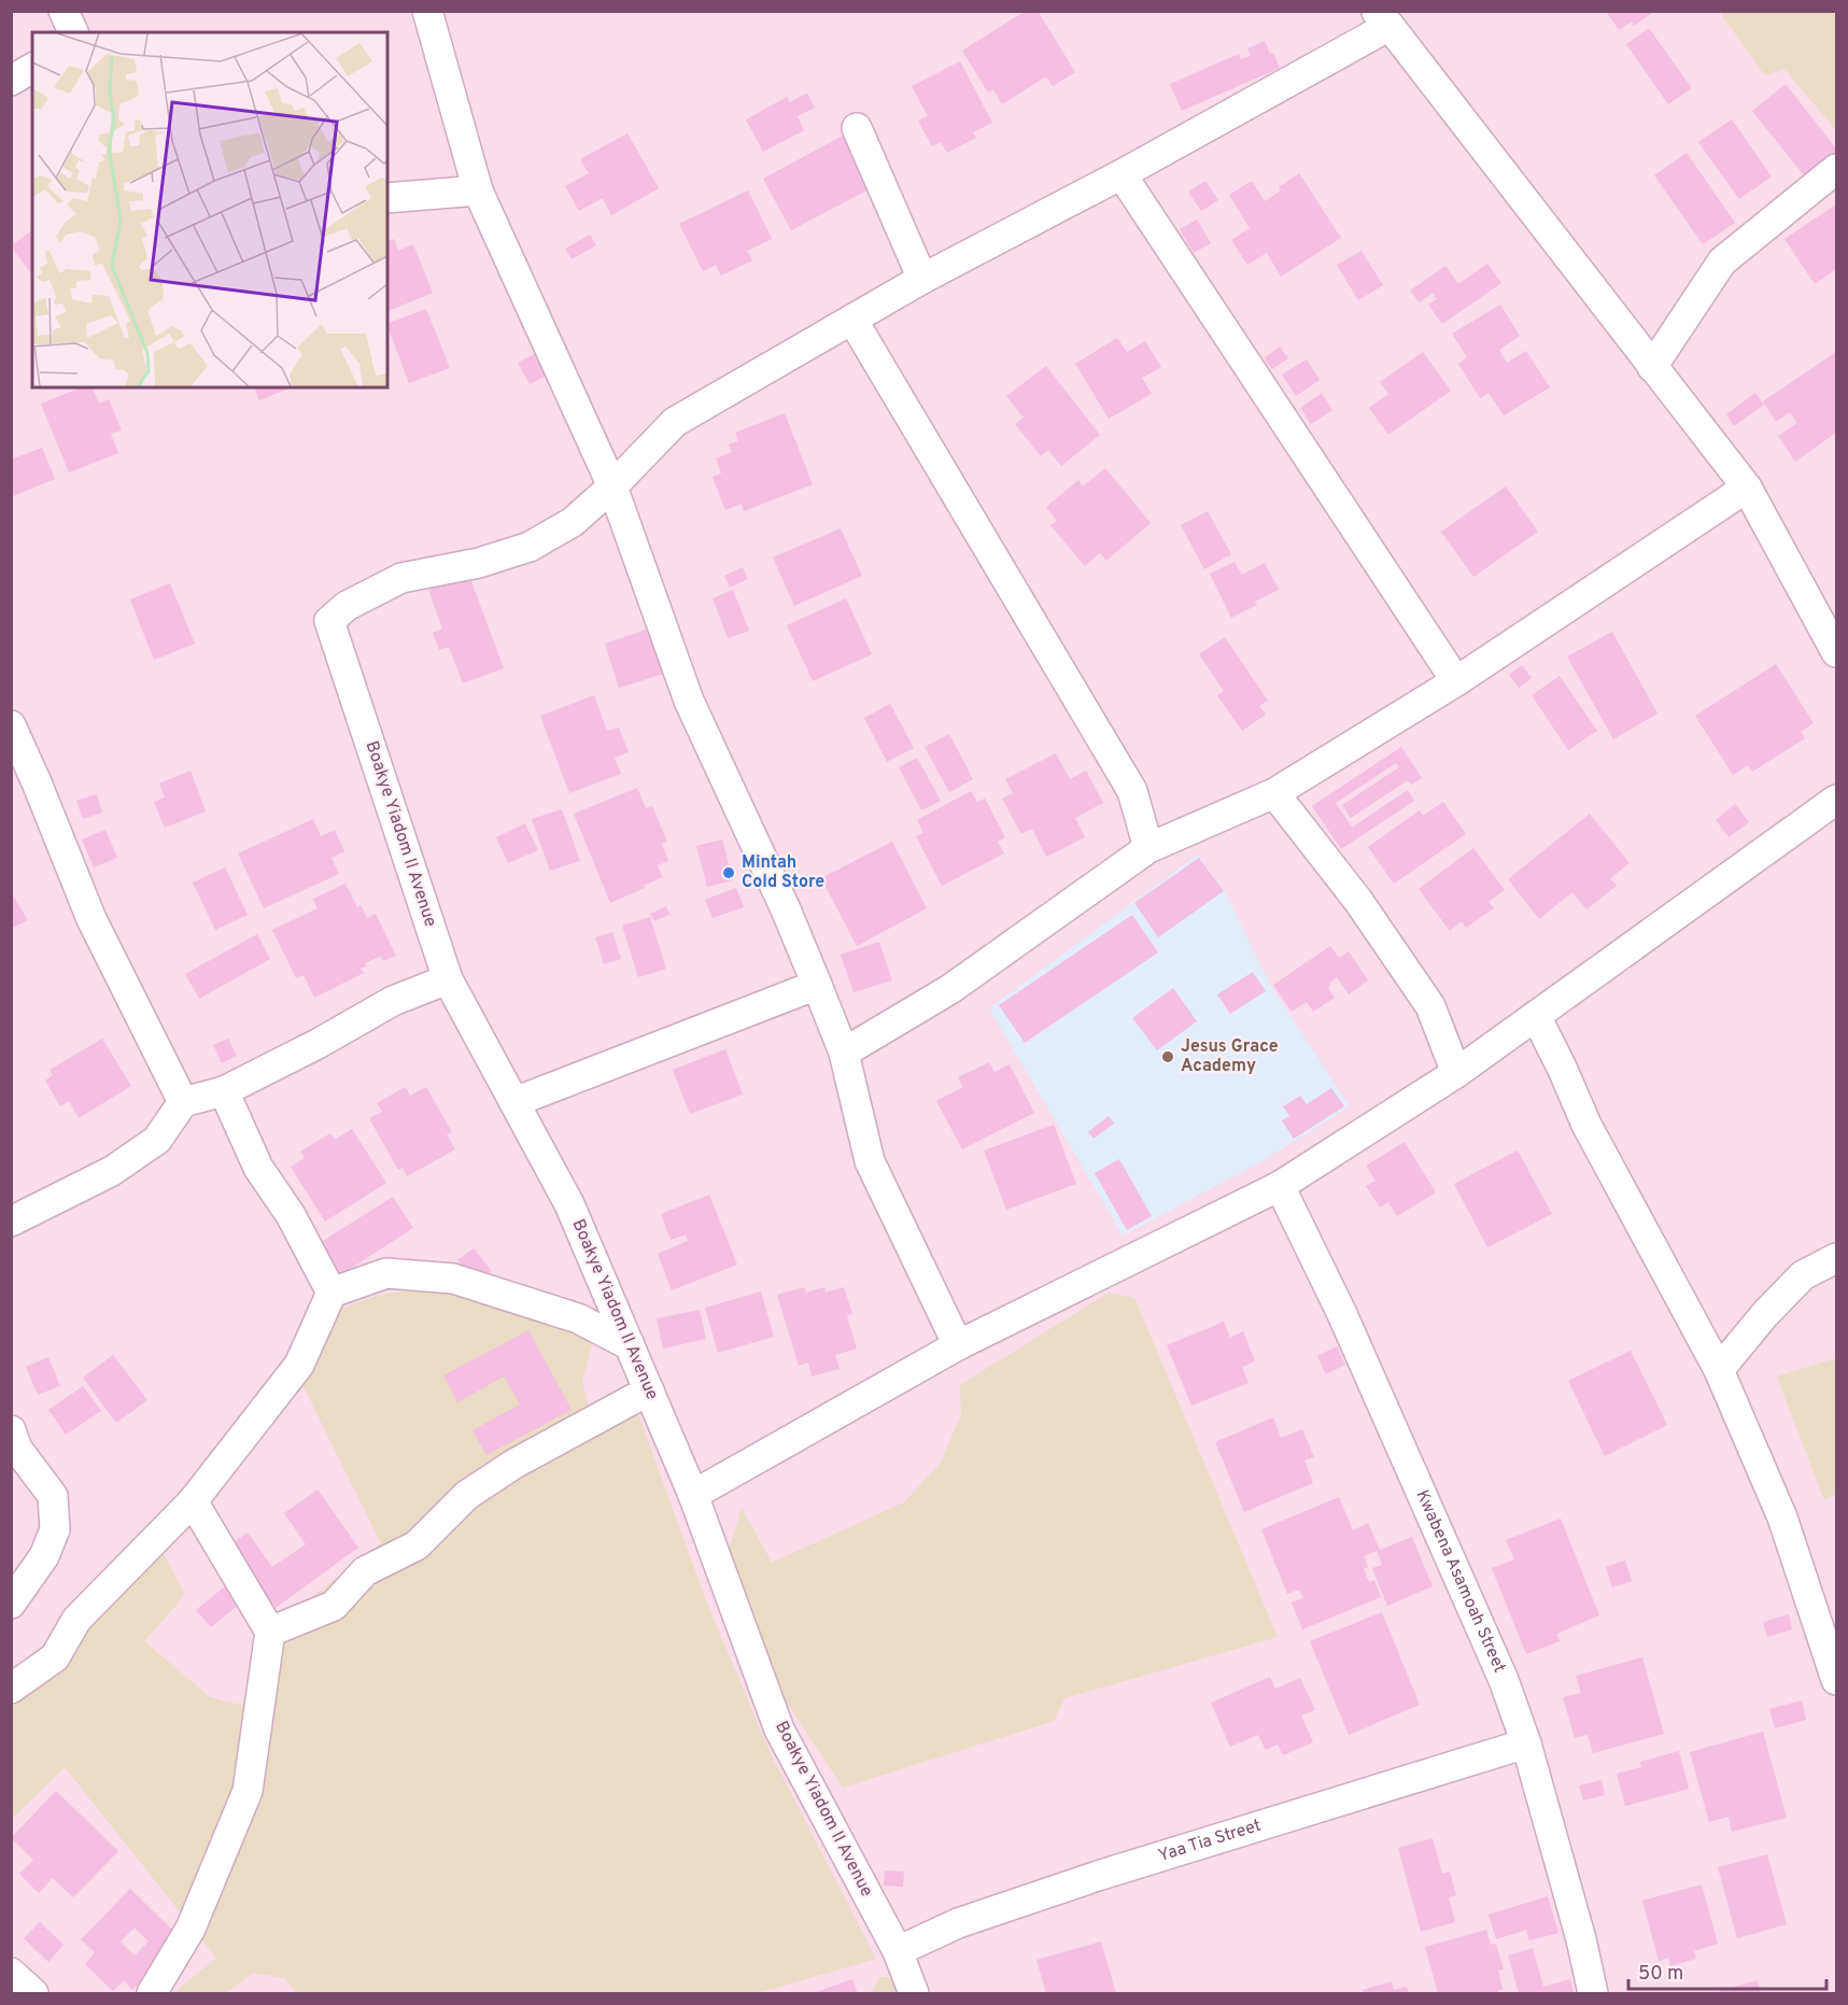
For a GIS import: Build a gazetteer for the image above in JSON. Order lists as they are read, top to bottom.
{
  "streets": {
    "street": ["Boakye Yiadom II Avenue", "Kwabena Asamoah Street", "Yaa Tia Street"]
  },
  "crossings": [
    ["Boakye Yiadom II Avenue", "Yaa Tia Street"],
    ["Kwabena Asamoah Street", "Yaa Tia Street"]
  ],
  "places": ["Mintah Cold Store", "Jesus Grace Academy"],
  "scale_bar": "50 m"
}
